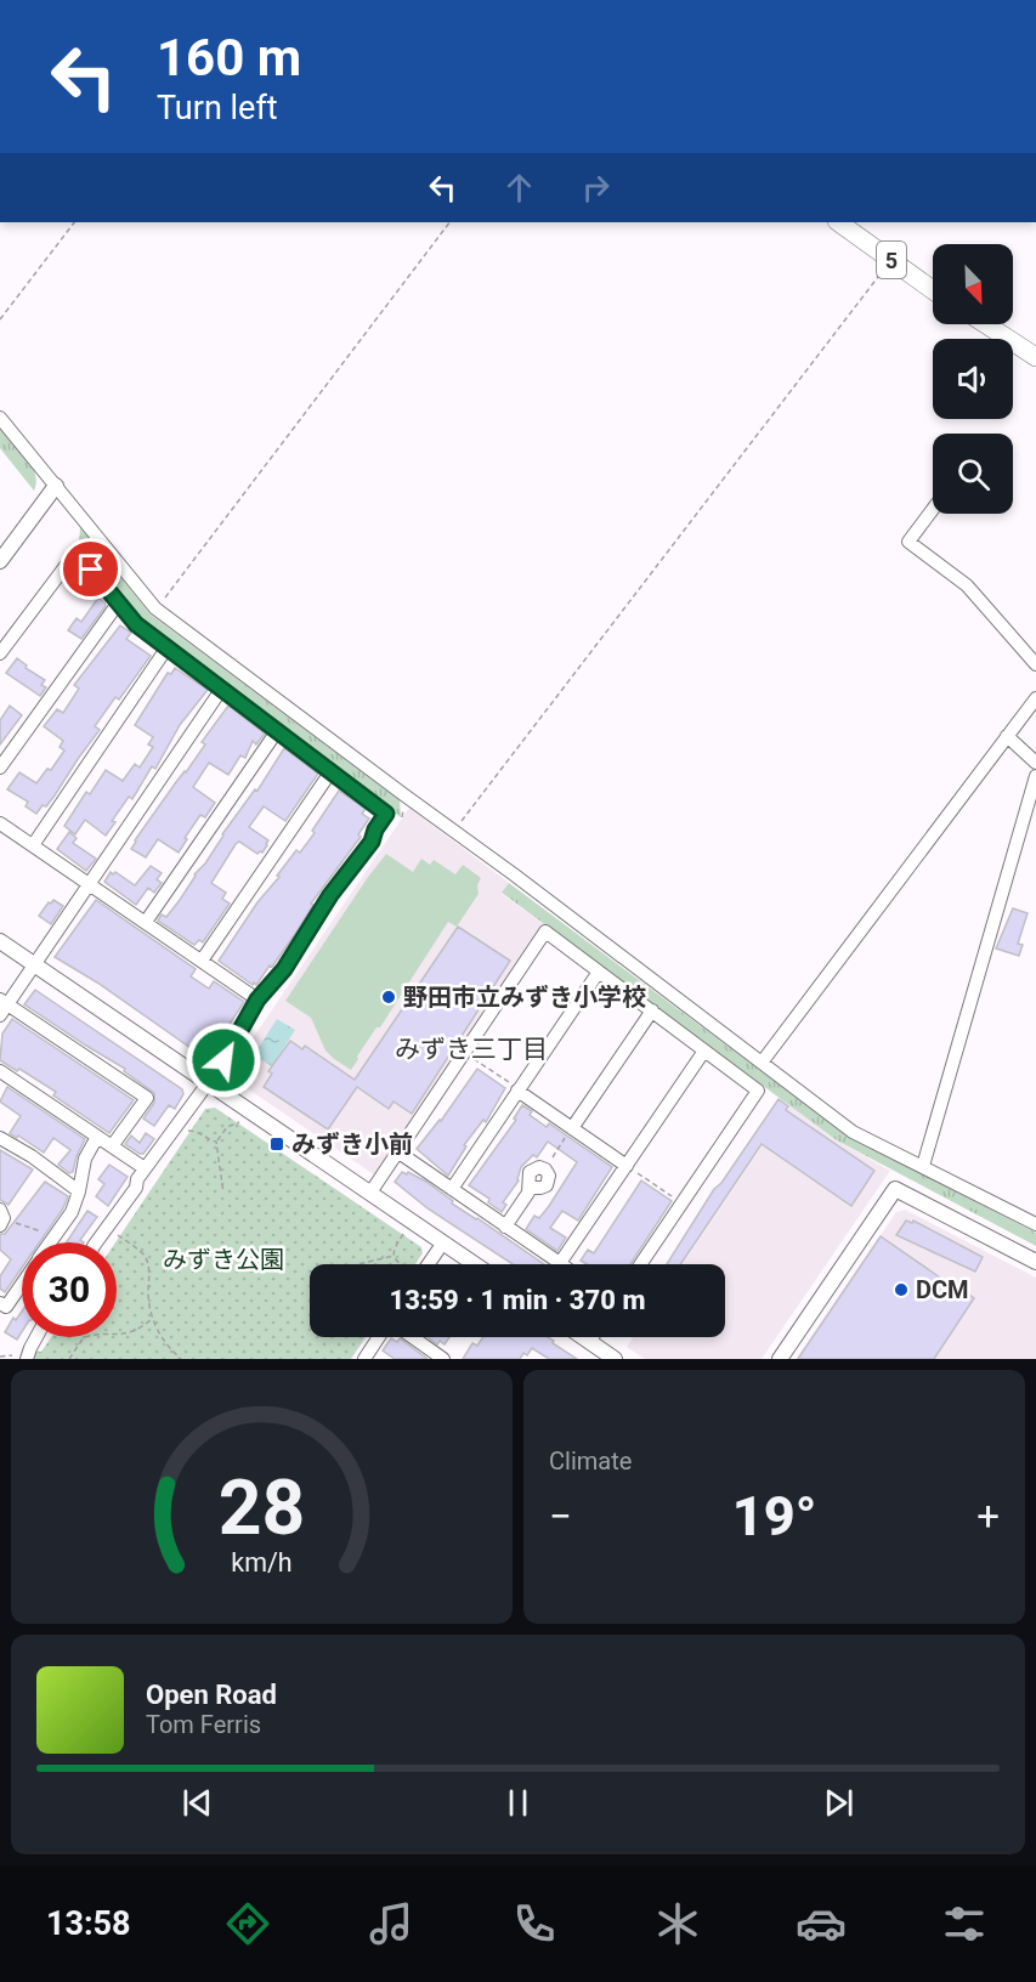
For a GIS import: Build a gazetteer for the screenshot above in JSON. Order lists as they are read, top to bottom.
{
  "streets": {
    "main road": ["5"]
  },
  "districts": ["みずき三丁目"],
  "parks": ["みずき公園"],
  "places": {
    "other": ["野田市立みずき小学校", "DCM"],
    "transit": ["みずき小前"]
  },
  "north": "bottom right",
  "page": {
    "turn": ["160 m", "Turn left"],
    "limit": "30",
    "trip": "13:59 · 1 min · 370 m",
    "tile": "Climate",
    "heat": ["−", "19°", "+"],
    "song": ["Open Road", "Tom Ferris"],
    "tabs": "13:58",
    "gauge": ["28", "km/h"]
  }
}
